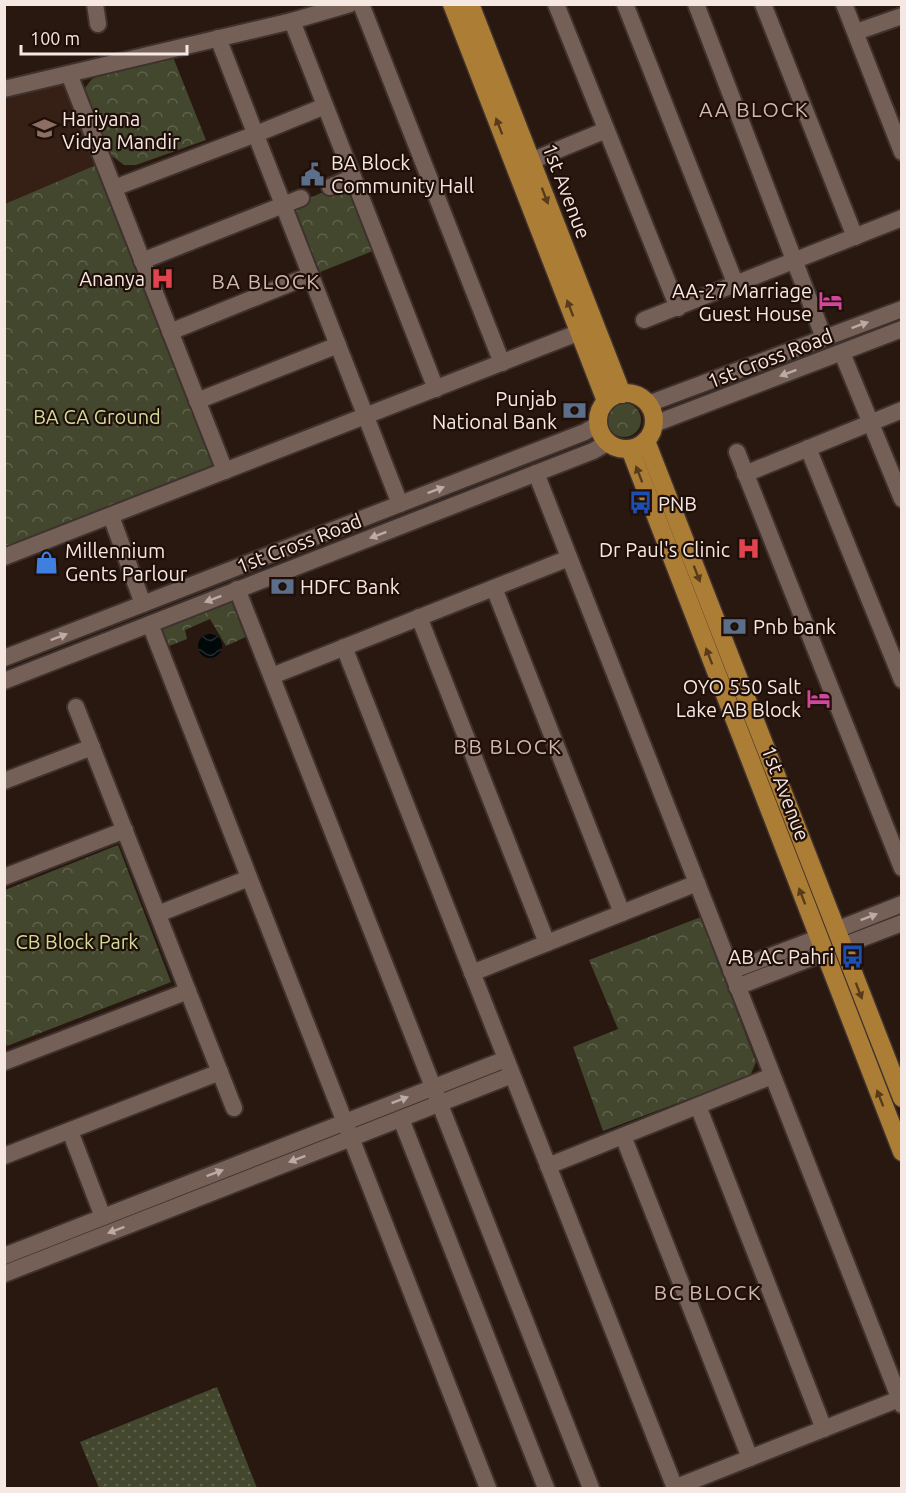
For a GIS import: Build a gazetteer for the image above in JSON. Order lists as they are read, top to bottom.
{
  "streets": {
    "main road": ["1st Avenue"],
    "street": ["1st Cross Road"]
  },
  "crossings": [
    ["1st Avenue", "1st Cross Road"]
  ],
  "districts": [
    "AA BLOCK",
    "BA BLOCK",
    "BB BLOCK",
    "BC BLOCK"
  ],
  "parks": ["BA CA Ground", "CB Block Park"],
  "places": {
    "school or university": ["Hariyana Vidya Mandir"],
    "public building": ["BA Block Community Hall"],
    "hospital": ["Ananya", "Dr Paul's Clinic"],
    "hotel": ["AA-27 Marriage Guest House", "OYO 550 Salt Lake AB Block"],
    "bank": ["Punjab National Bank", "HDFC Bank", "Pnb bank"],
    "bus stop": ["PNB", "AB AC Pahri"],
    "shop": ["Millennium Gents Parlour"]
  },
  "scale_bar": "100 m"
}
